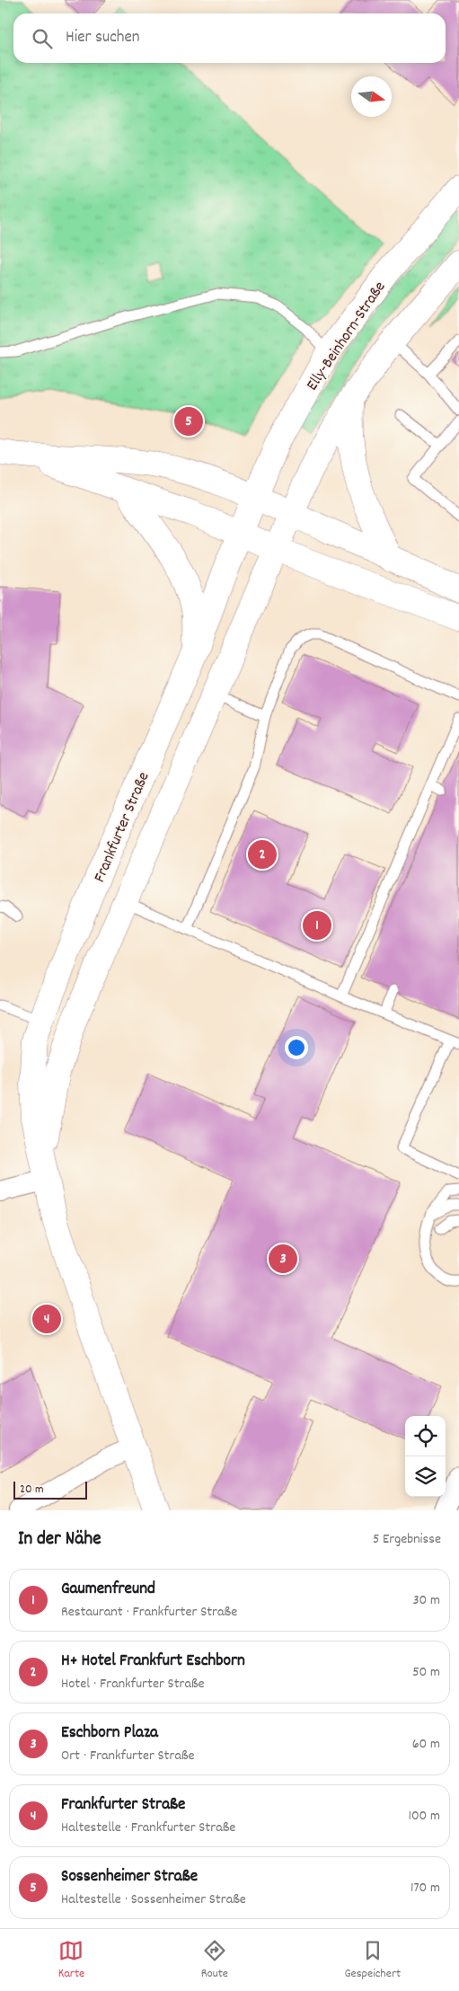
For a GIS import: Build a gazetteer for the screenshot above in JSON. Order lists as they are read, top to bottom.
{
  "streets": {
    "street": ["Elly-Beinhorn-Straße", "Frankfurter Straße"]
  },
  "crossings": [
    ["Elly-Beinhorn-Straße", "Frankfurter Straße"]
  ],
  "scale_bar": "20 m",
  "north": "right",
  "page": {
    "search": "Hier suchen",
    "pins": [
      "5",
      "2",
      "1",
      "3",
      "4"
    ],
    "scale": "20 m",
    "heading": ["In der Nähe", "5 Ergebnisse"],
    "list": [
      {
        "mark": "1",
        "name": "Gaumenfreund",
        "note": "Restaurant · Frankfurter Straße",
        "value": "30 m"
      },
      {
        "mark": "2",
        "name": "H+ Hotel Frankfurt Eschborn",
        "note": "Hotel · Frankfurter Straße",
        "value": "50 m"
      },
      {
        "mark": "3",
        "name": "Eschborn Plaza",
        "note": "Ort · Frankfurter Straße",
        "value": "60 m"
      },
      {
        "mark": "4",
        "name": "Frankfurter Straße",
        "note": "Haltestelle · Frankfurter Straße",
        "value": "100 m"
      },
      {
        "mark": "5",
        "name": "Sossenheimer Straße",
        "note": "Haltestelle · Sossenheimer Straße",
        "value": "170 m"
      }
    ],
    "nav": ["Karte", "Route", "Gespeichert"]
  }
}
